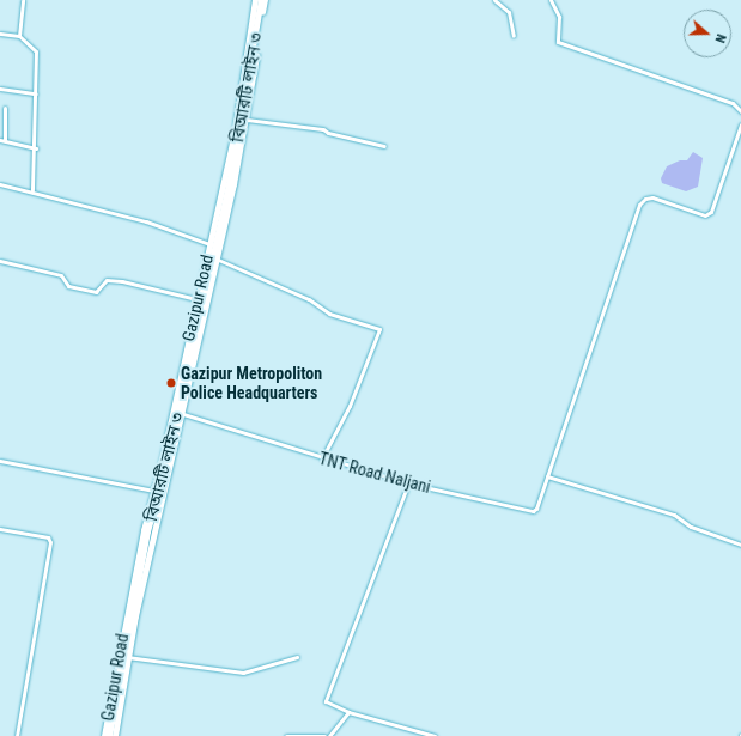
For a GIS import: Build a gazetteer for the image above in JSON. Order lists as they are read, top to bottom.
{
  "streets": {
    "main road": ["বিআরটি লাইন ৩", "Gazipur Road"],
    "street": ["TNT Road Naljani"]
  },
  "crossings": [
    ["Gazipur Road", "TNT Road Naljani"]
  ],
  "places": ["Gazipur Metropoliton Police Headquarters"],
  "north": "right"
}
